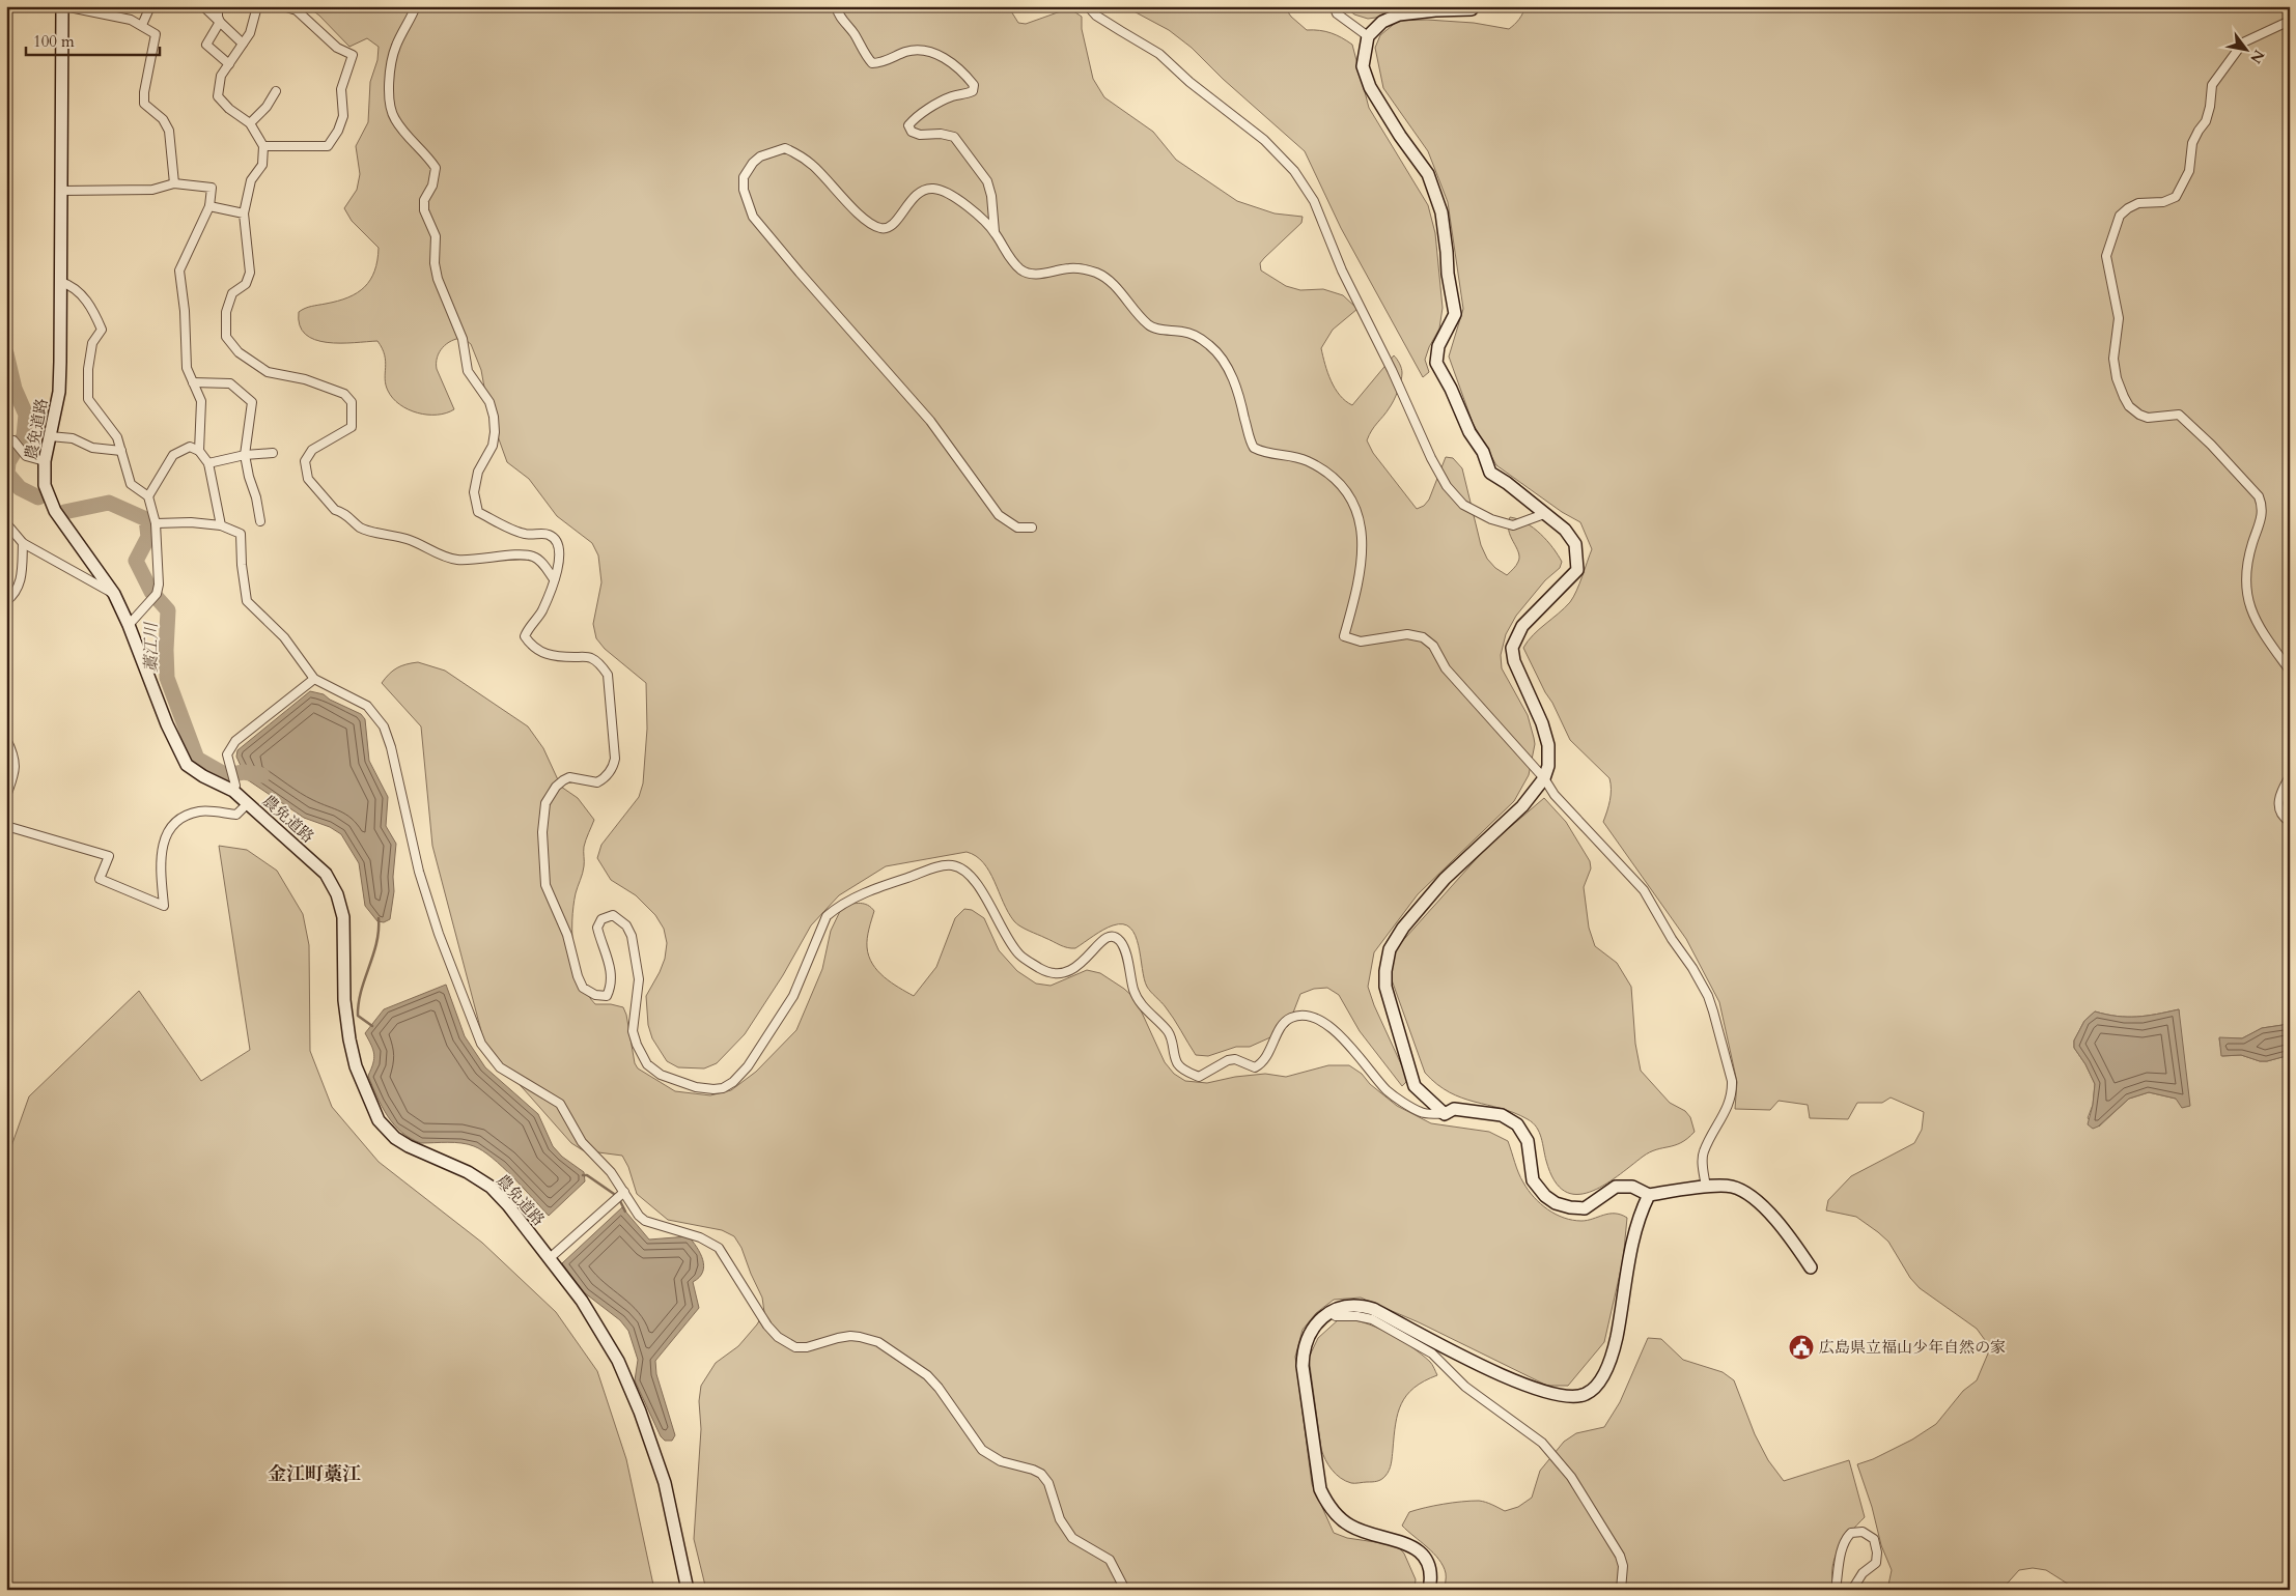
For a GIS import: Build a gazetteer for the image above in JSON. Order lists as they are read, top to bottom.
{
  "streets": {
    "street": ["農免道路"]
  },
  "districts": ["金江町藁江"],
  "water": ["藁江川"],
  "places": {
    "public building": ["広島県立福山少年自然の家"]
  },
  "scale_bar": "100 m",
  "north": "bottom right"
}
